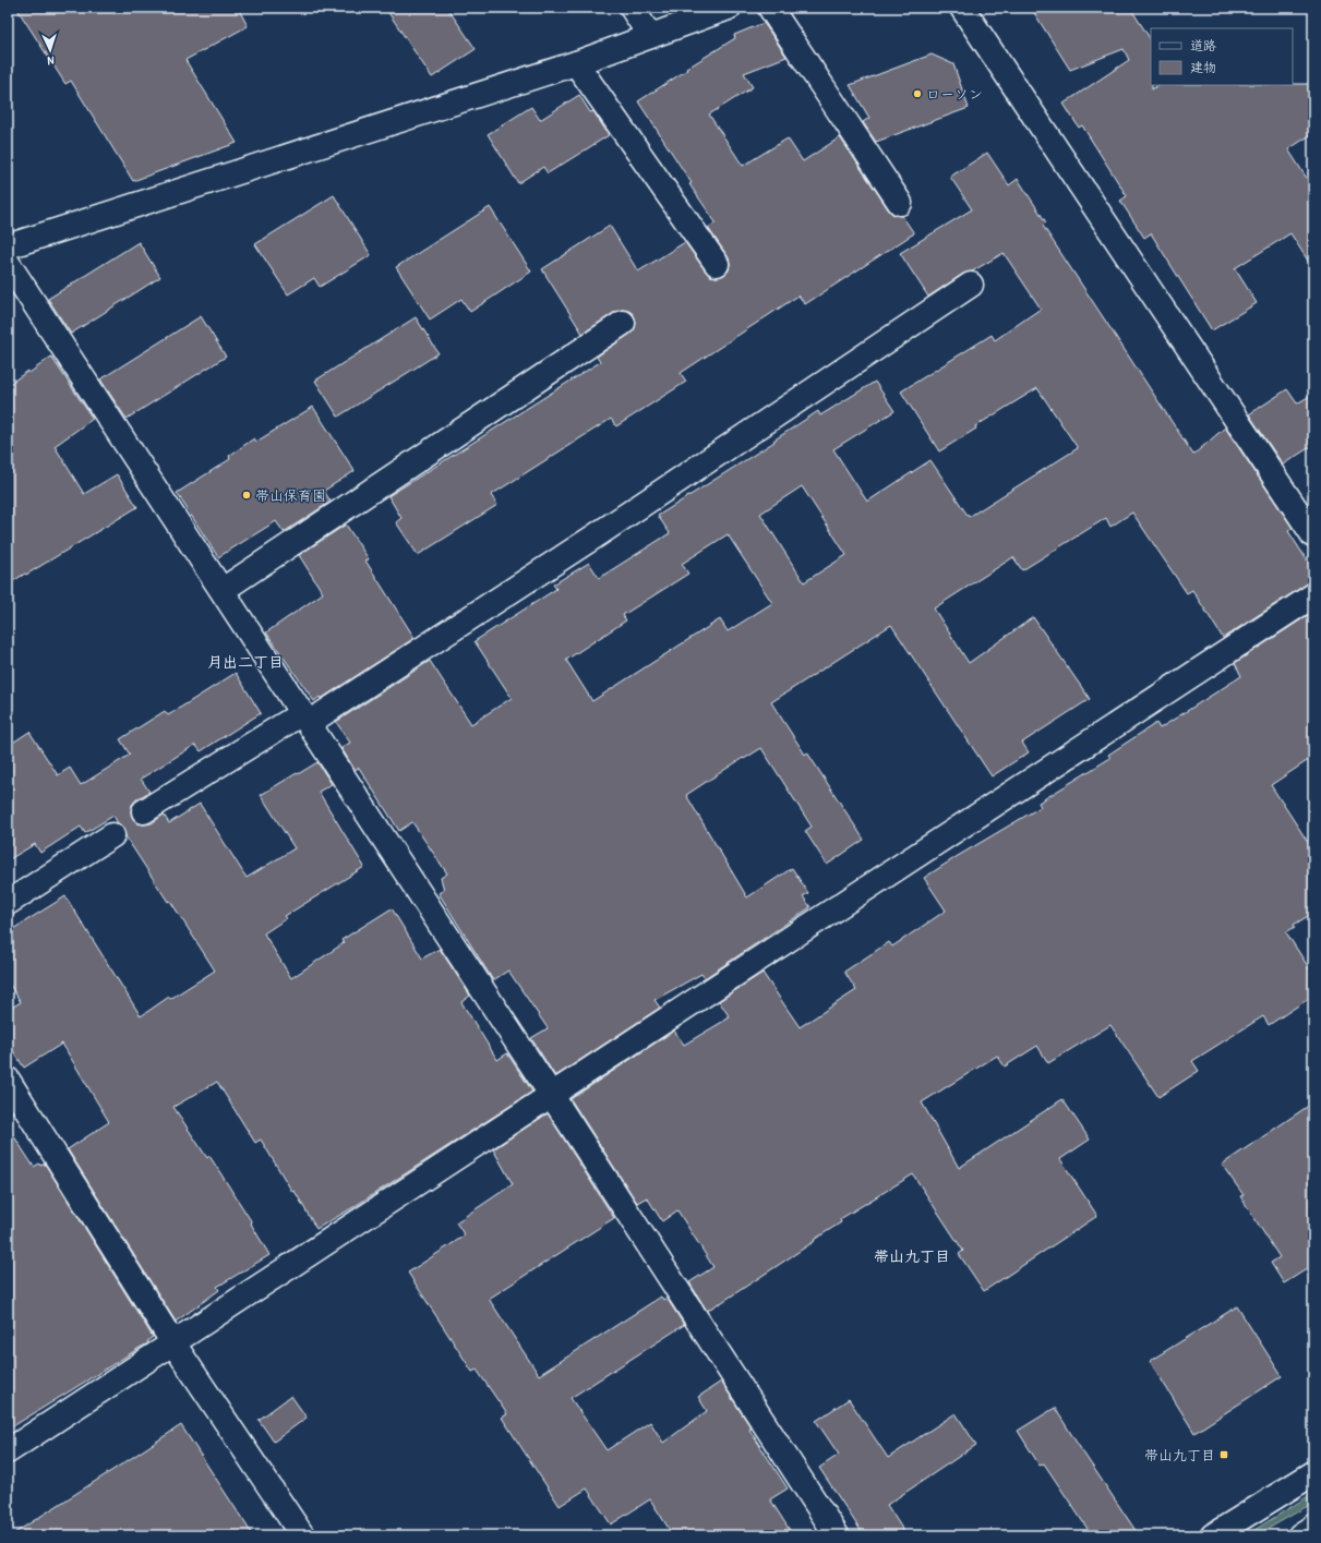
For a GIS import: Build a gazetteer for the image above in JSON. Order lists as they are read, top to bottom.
{
  "districts": ["月出二丁目", "帯山九丁目"],
  "places": {
    "other": ["ローソン", "帯山保育園"],
    "transit": ["帯山九丁目"]
  },
  "legend": ["道路", "建物"],
  "north": "bottom"
}
